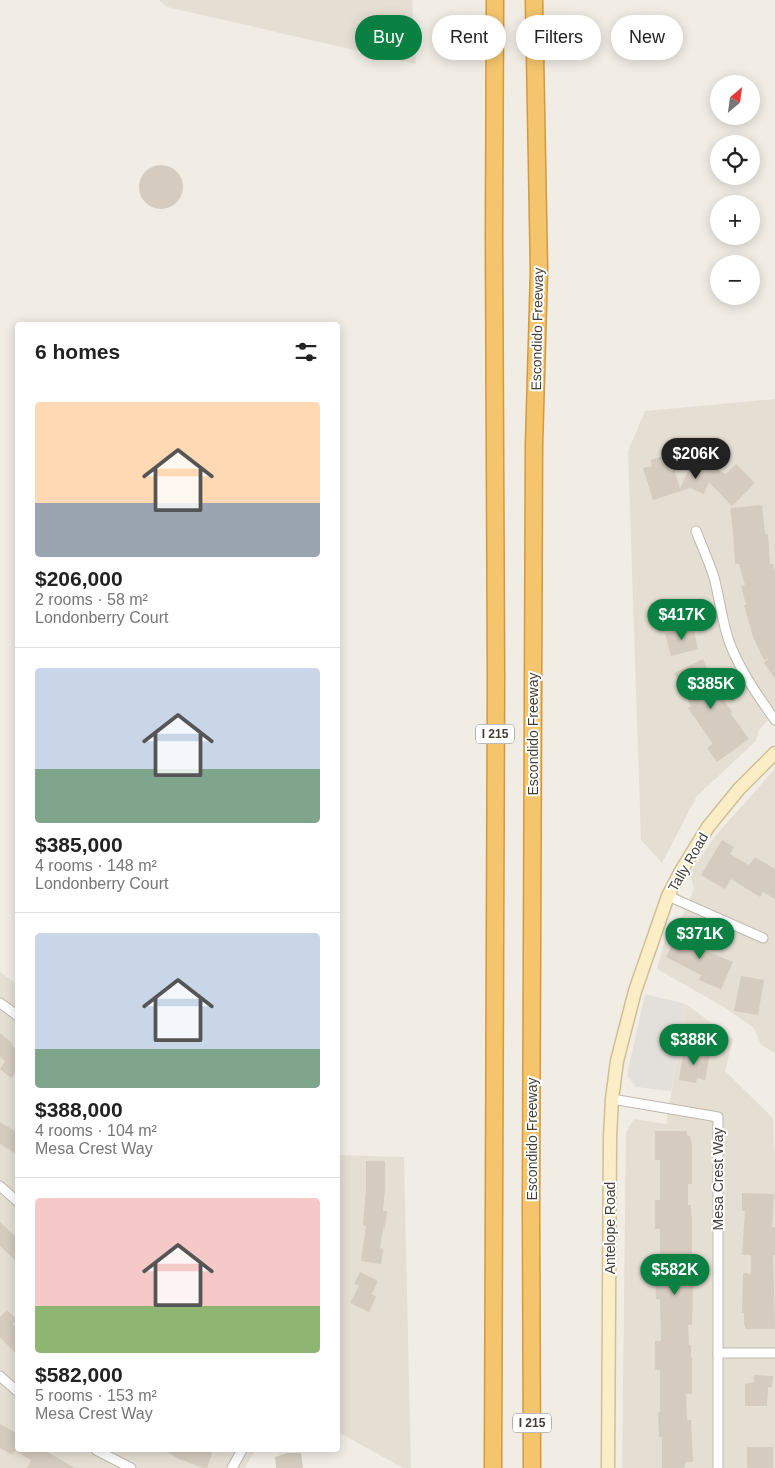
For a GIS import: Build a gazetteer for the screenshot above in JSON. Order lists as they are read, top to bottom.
{
  "streets": {
    "highway": ["Escondido Freeway", "I 215"],
    "street": ["Tally Road", "Mesa Crest Way", "Antelope Road"]
  },
  "crossings": [
    ["Tally Road", "Antelope Road"],
    ["Mesa Crest Way", "Antelope Road"]
  ],
  "north": "top right",
  "page": {
    "chip": [
      "Buy",
      "Rent",
      "Filters",
      "New"
    ],
    "map_buttons": ["+", "−"],
    "heading": "6 homes",
    "list": [
      {
        "name": "$206,000",
        "note": "2 rooms · 58 m² · Londonberry Court"
      },
      {
        "name": "$385,000",
        "note": "4 rooms · 148 m² · Londonberry Court"
      },
      {
        "name": "$388,000",
        "note": "4 rooms · 104 m² · Mesa Crest Way"
      },
      {
        "name": "$582,000",
        "note": "5 rooms · 153 m² · Mesa Crest Way"
      }
    ],
    "price": [
      "$206K",
      "$417K",
      "$385K",
      "$371K",
      "$388K",
      "$582K"
    ]
  }
}
